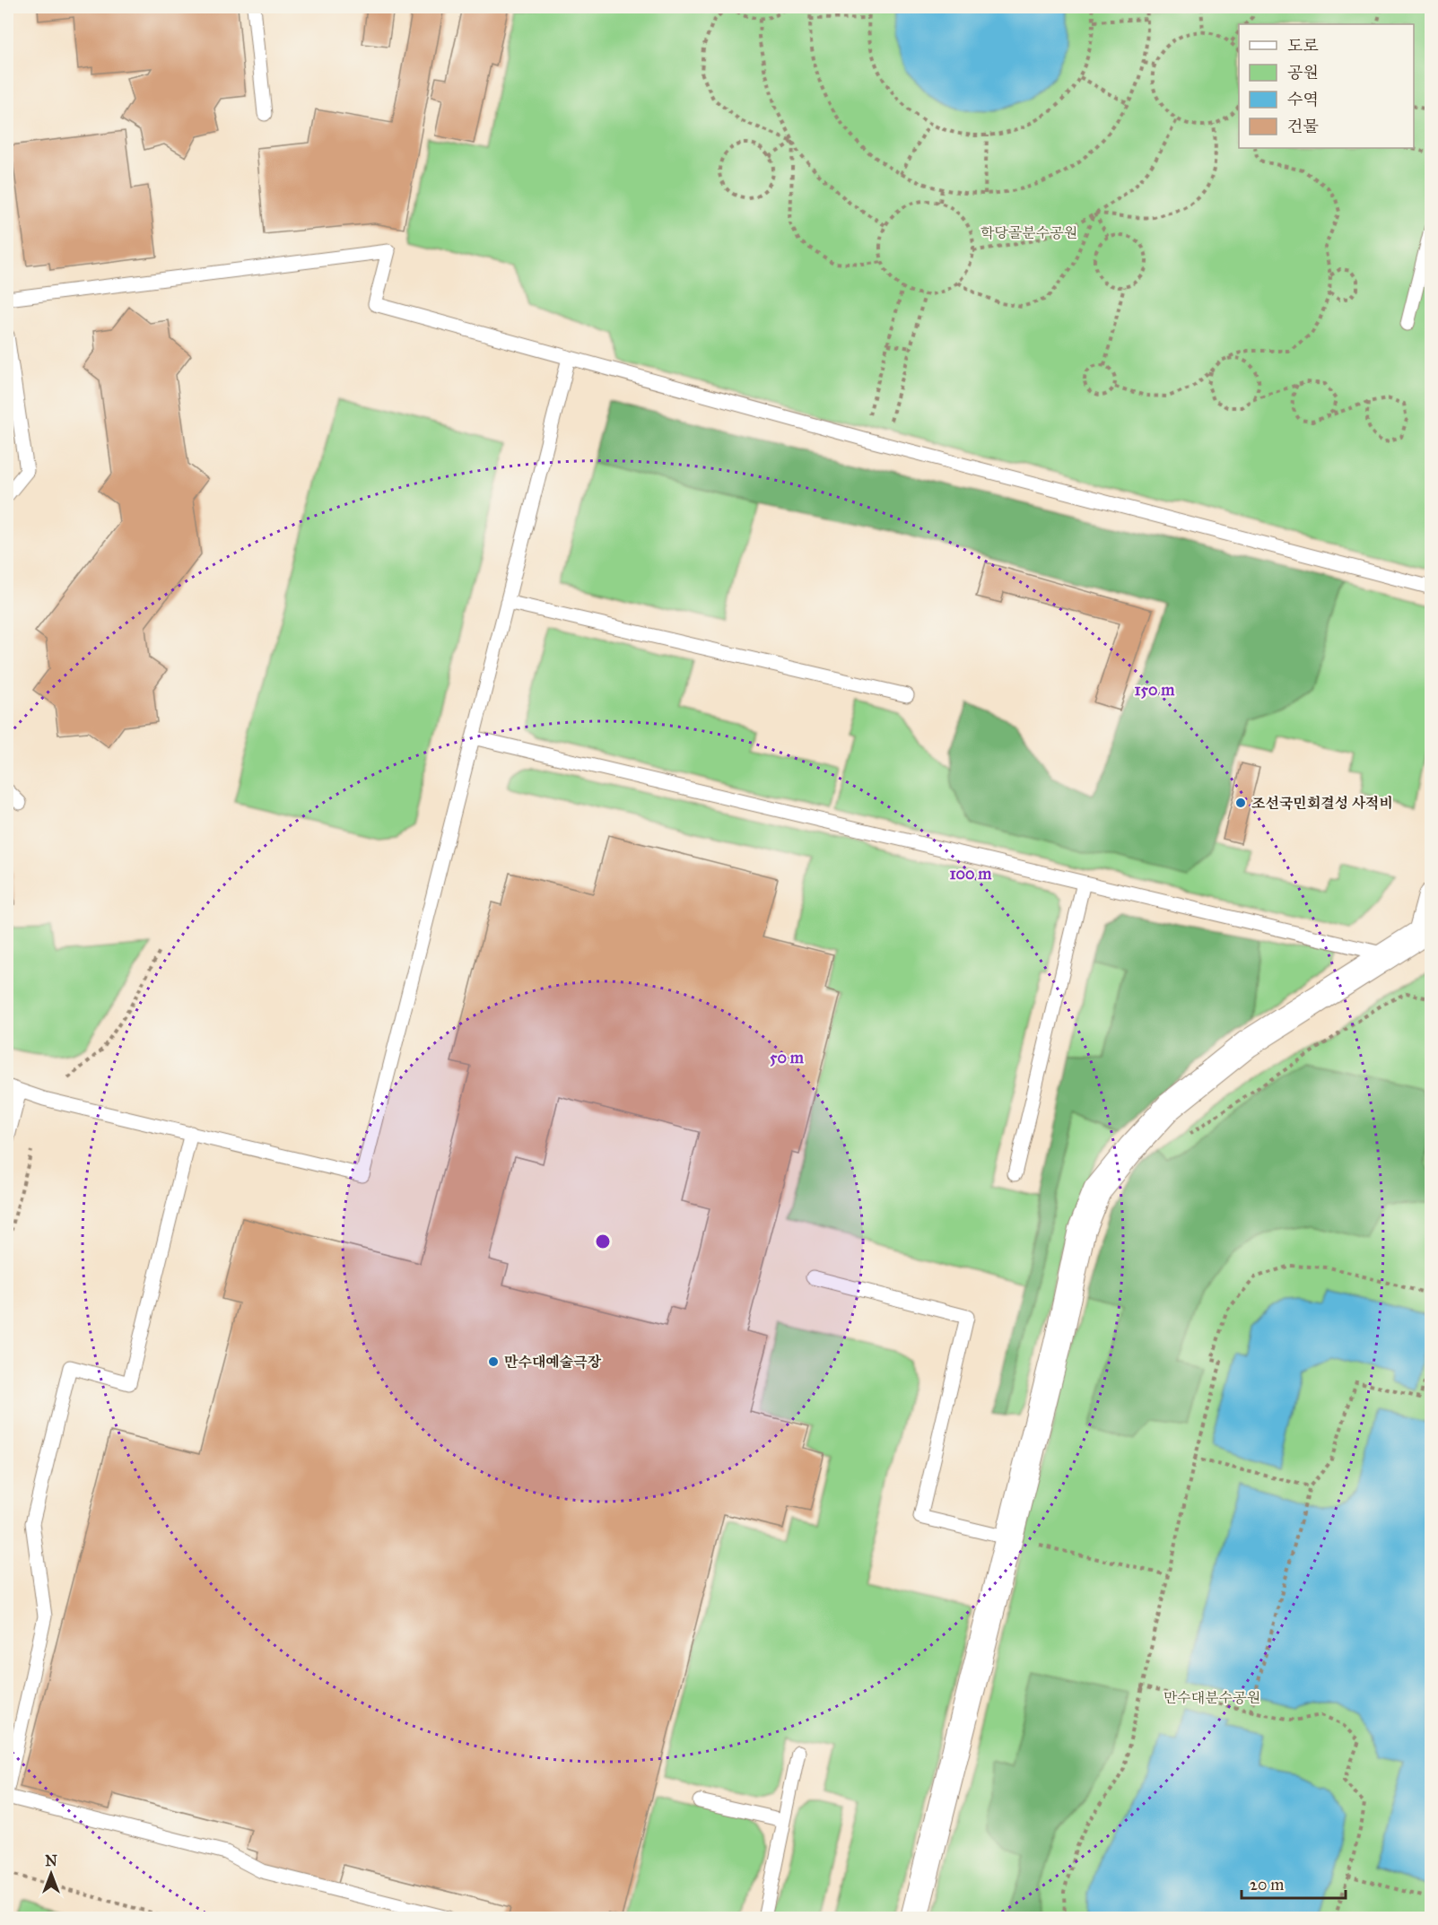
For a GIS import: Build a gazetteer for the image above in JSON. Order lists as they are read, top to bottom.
{
  "parks": ["학당골분수공원", "만수대분수공원"],
  "places": ["조선국민회결성 사적비", "만수대예술극장"],
  "legend": [
    "도로",
    "공원",
    "수역",
    "건물"
  ],
  "scale_bar": "20 m",
  "north": "top",
  "rings": ["150 m", "100 m", "50 m"]
}
